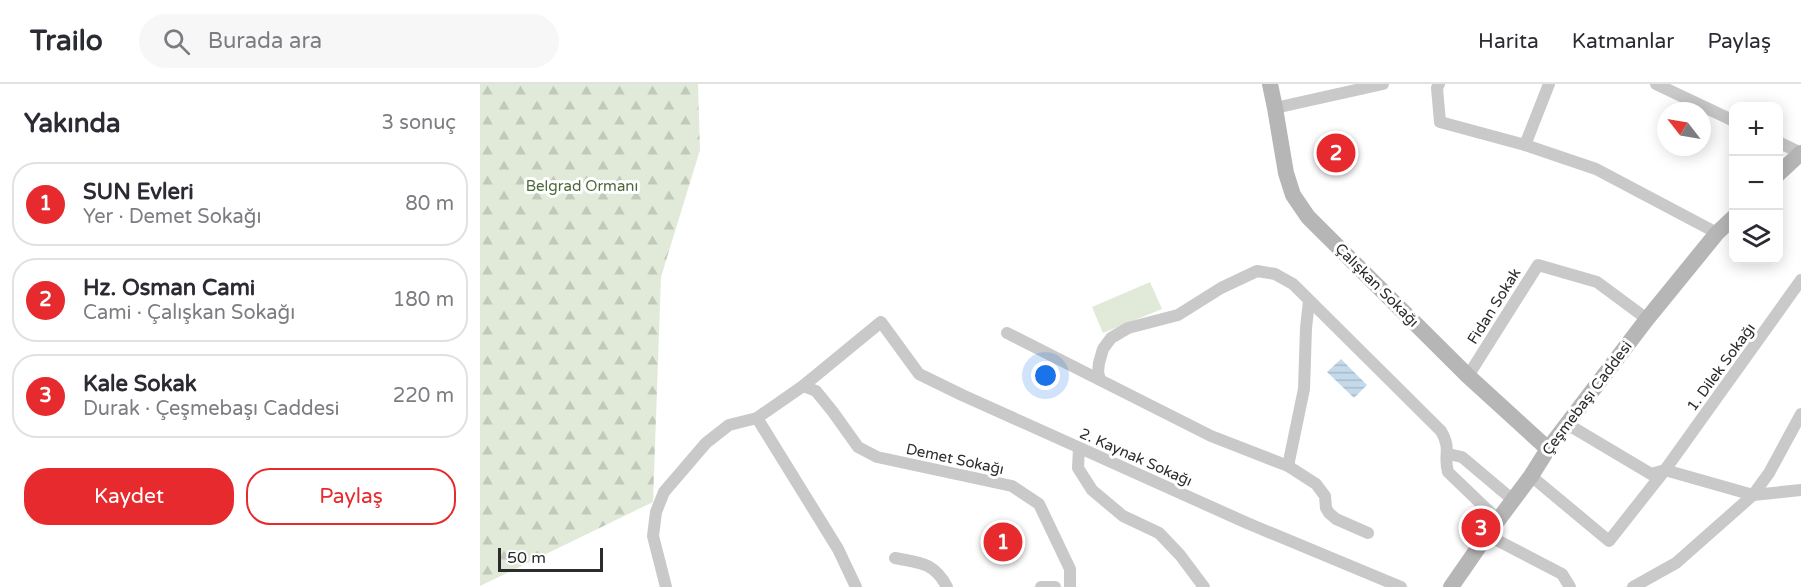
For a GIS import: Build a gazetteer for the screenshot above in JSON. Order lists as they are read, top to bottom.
{
  "streets": {
    "main road": ["Çalışkan Sokağı", "Çeşmebaşı Caddesi"],
    "street": [
      "Fidan Sokak",
      "1. Dilek Sokağı",
      "2. Kaynak Sokağı",
      "Demet Sokağı"
    ]
  },
  "crossings": [
    ["Çalışkan Sokağı", "Fidan Sokak"],
    ["Çalışkan Sokağı", "Çeşmebaşı Caddesi"],
    ["Fidan Sokak", "Çeşmebaşı Caddesi"],
    ["1. Dilek Sokağı", "Çeşmebaşı Caddesi"],
    ["2. Kaynak Sokağı", "Demet Sokağı"]
  ],
  "parks": ["Belgrad Ormanı"],
  "scale_bar": "50 m",
  "north": "top left",
  "page": {
    "header": "Trailo",
    "search": "Burada ara",
    "nav": ["Harita", "Katmanlar", "Paylaş"],
    "heading": ["Yakında", "3 sonuç"],
    "map_buttons": ["+", "−"],
    "pins": ["2", "3", "1"],
    "list": [
      {
        "mark": "1",
        "name": "SUN Evleri",
        "note": "Yer · Demet Sokağı",
        "value": "80 m"
      },
      {
        "mark": "2",
        "name": "Hz. Osman Cami",
        "note": "Cami · Çalışkan Sokağı",
        "value": "180 m"
      },
      {
        "mark": "3",
        "name": "Kale Sokak",
        "note": "Durak · Çeşmebaşı Caddesi",
        "value": "220 m"
      }
    ],
    "buttons": ["Kaydet", "Paylaş"],
    "scale": "50 m"
  }
}
